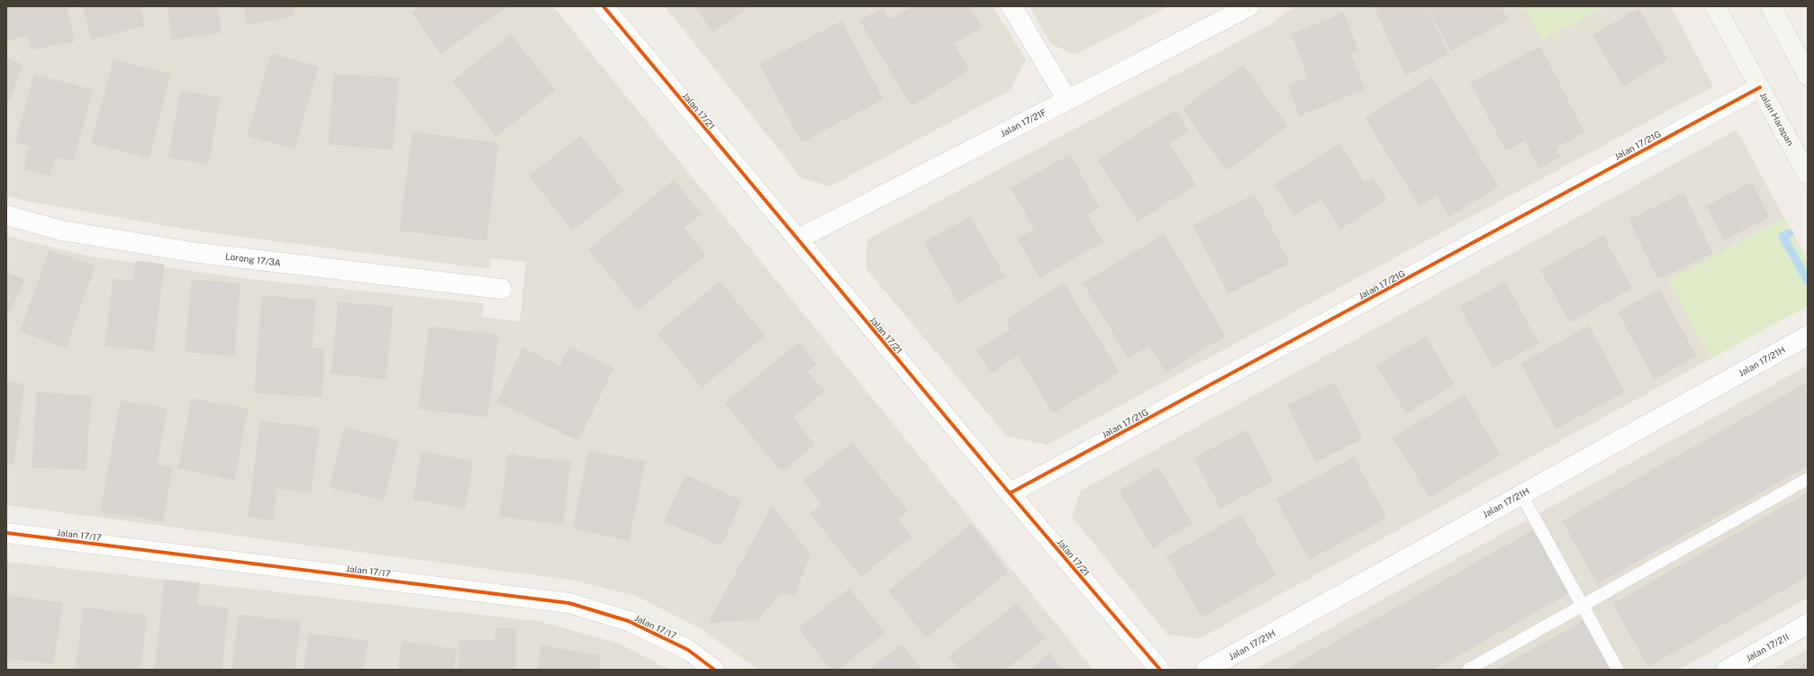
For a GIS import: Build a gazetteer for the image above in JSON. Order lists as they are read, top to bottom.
{
  "streets": {
    "main road": ["Jalan Harapan"],
    "street": [
      "Jalan 17/21",
      "Jalan 17/21F",
      "Jalan 17/21G",
      "Lorong 17/3A",
      "Jalan 17/21H",
      "Jalan 17/17",
      "Jalan 17/21I"
    ]
  },
  "crossings": [
    ["Jalan 17/21", "Jalan 17/21F"],
    ["Jalan 17/21", "Jalan 17/21G"],
    ["Jalan Harapan", "Jalan 17/21G"]
  ]
}
